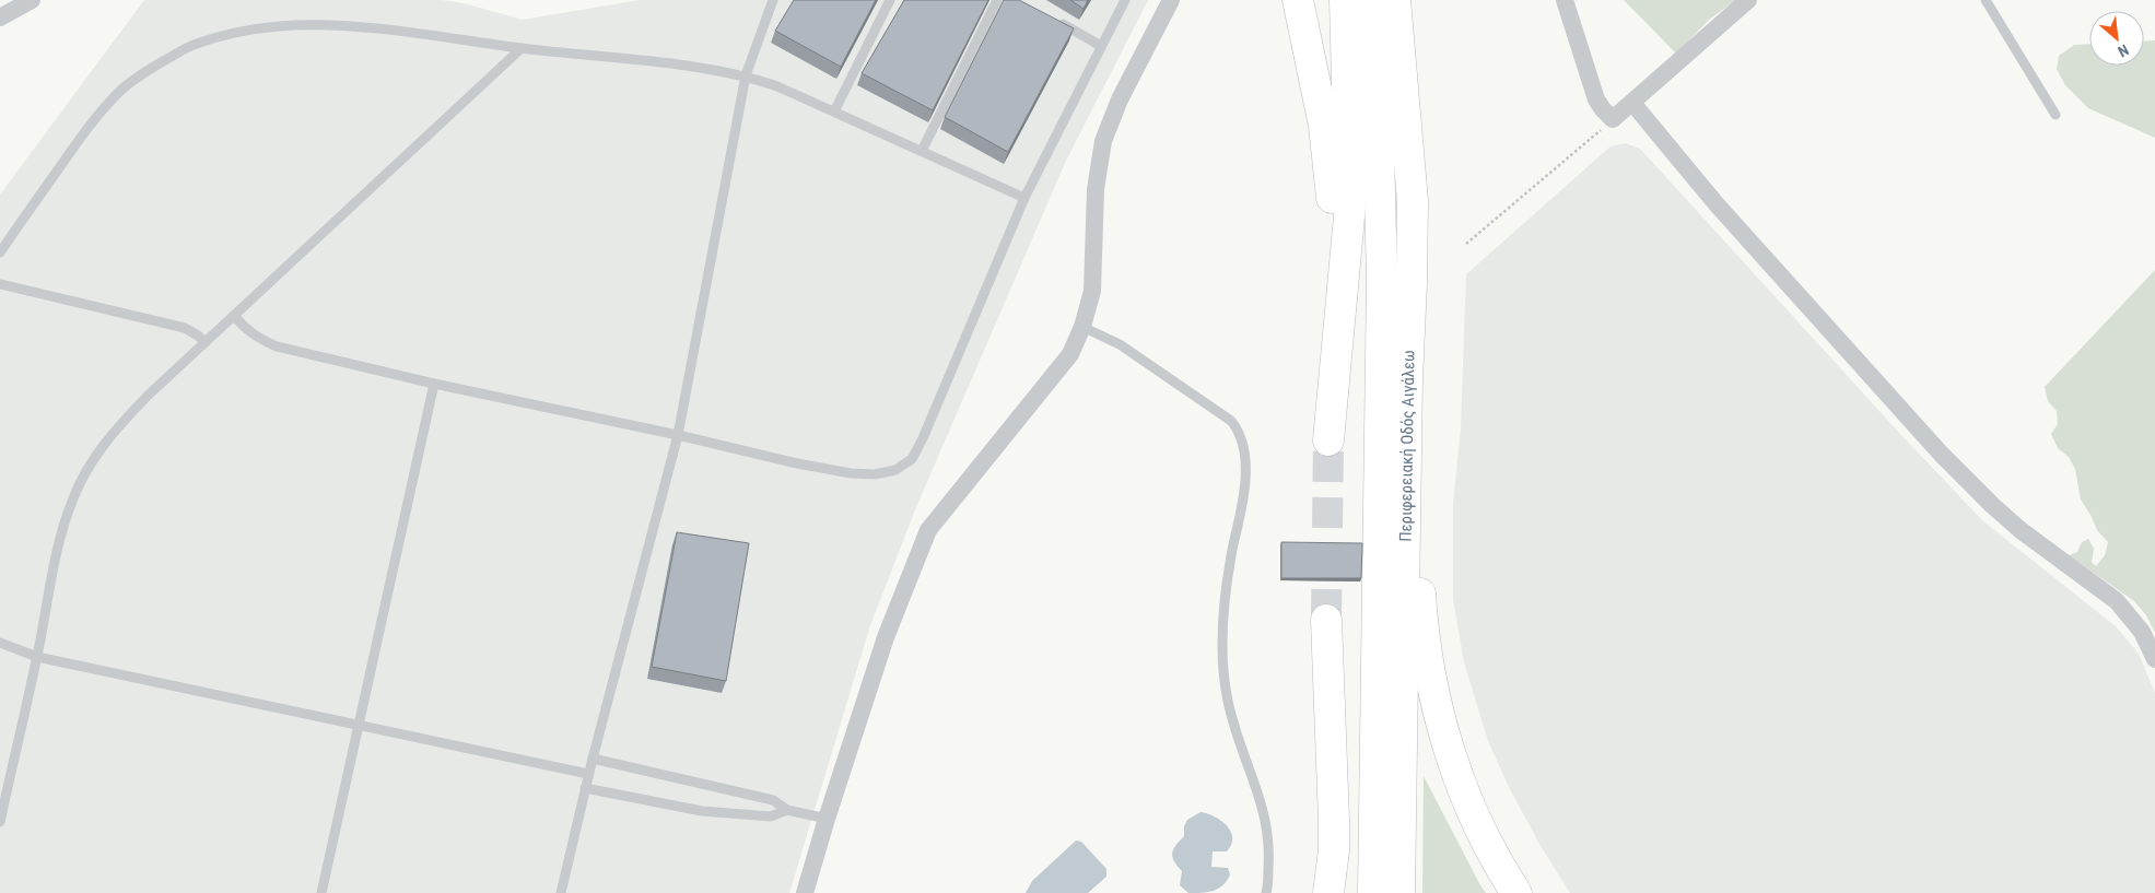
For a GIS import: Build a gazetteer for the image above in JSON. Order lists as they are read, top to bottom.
{
  "streets": {
    "highway": ["Περιφερειακή Οδός Αιγάλεω"]
  },
  "north": "bottom right"
}
